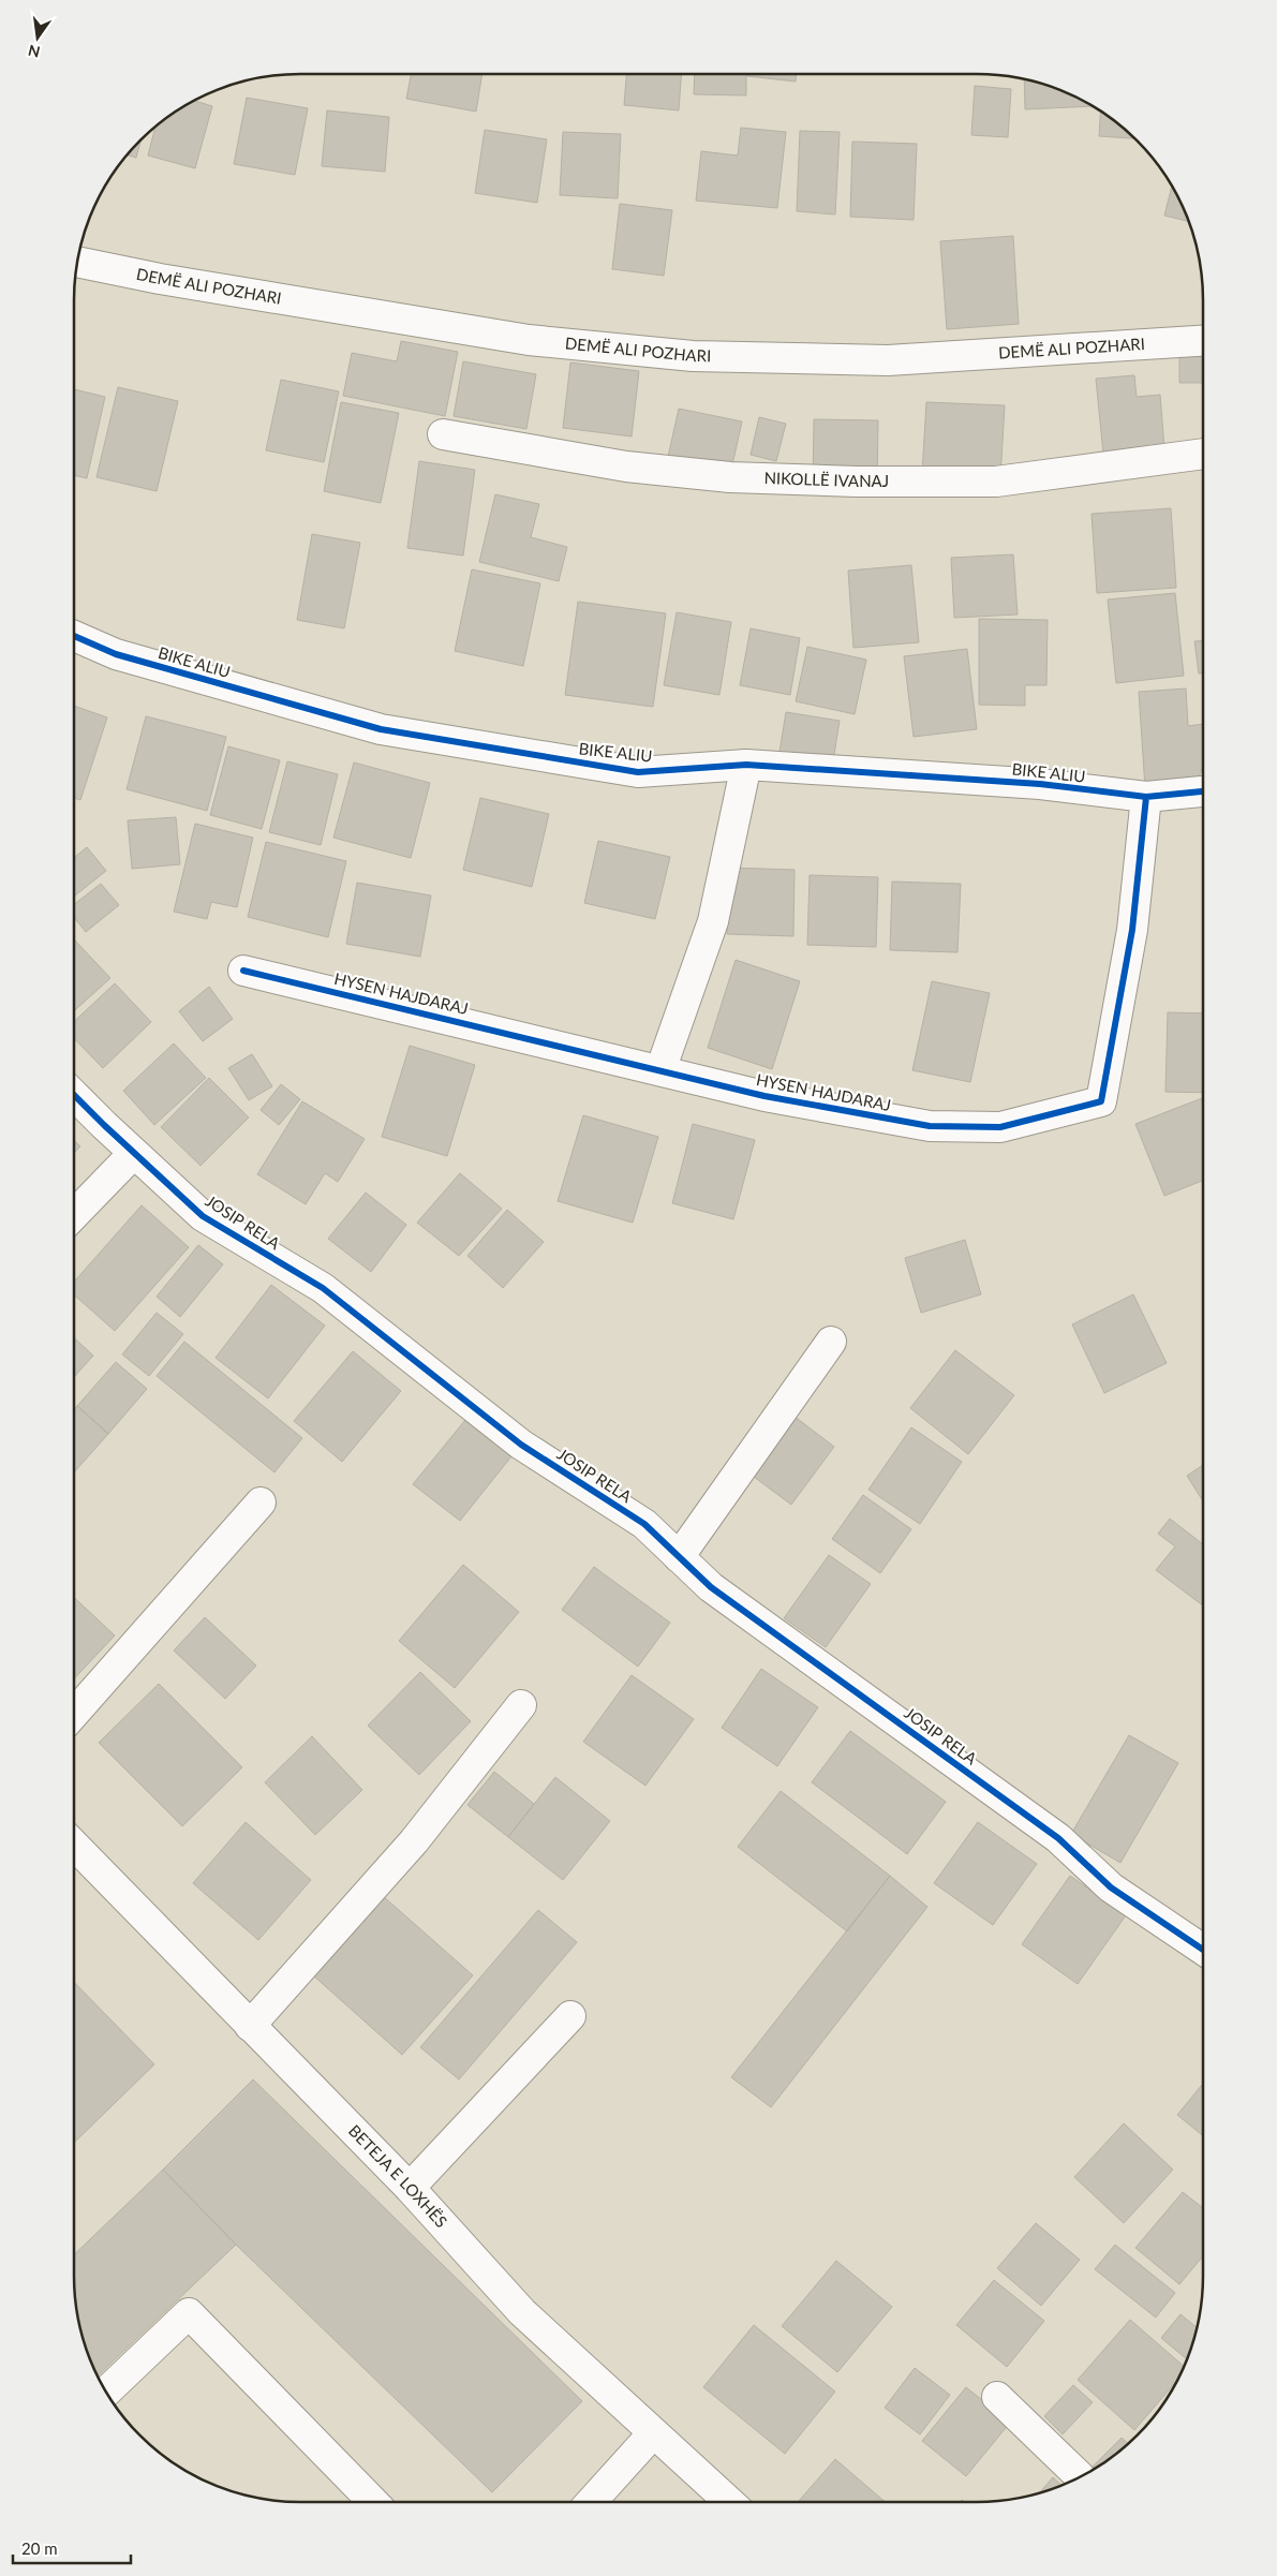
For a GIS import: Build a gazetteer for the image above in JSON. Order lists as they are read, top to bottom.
{
  "streets": {
    "street": [
      "DEMË ALI POZHARI",
      "NIKOLLË IVANAJ",
      "BIKE ALIU",
      "HYSEN HAJDARAJ",
      "JOSIP RELA",
      "BETEJA E LOXHËS"
    ]
  },
  "crossings": [
    ["BIKE ALIU", "HYSEN HAJDARAJ"]
  ],
  "scale_bar": "20 m",
  "north": "bottom"
}
